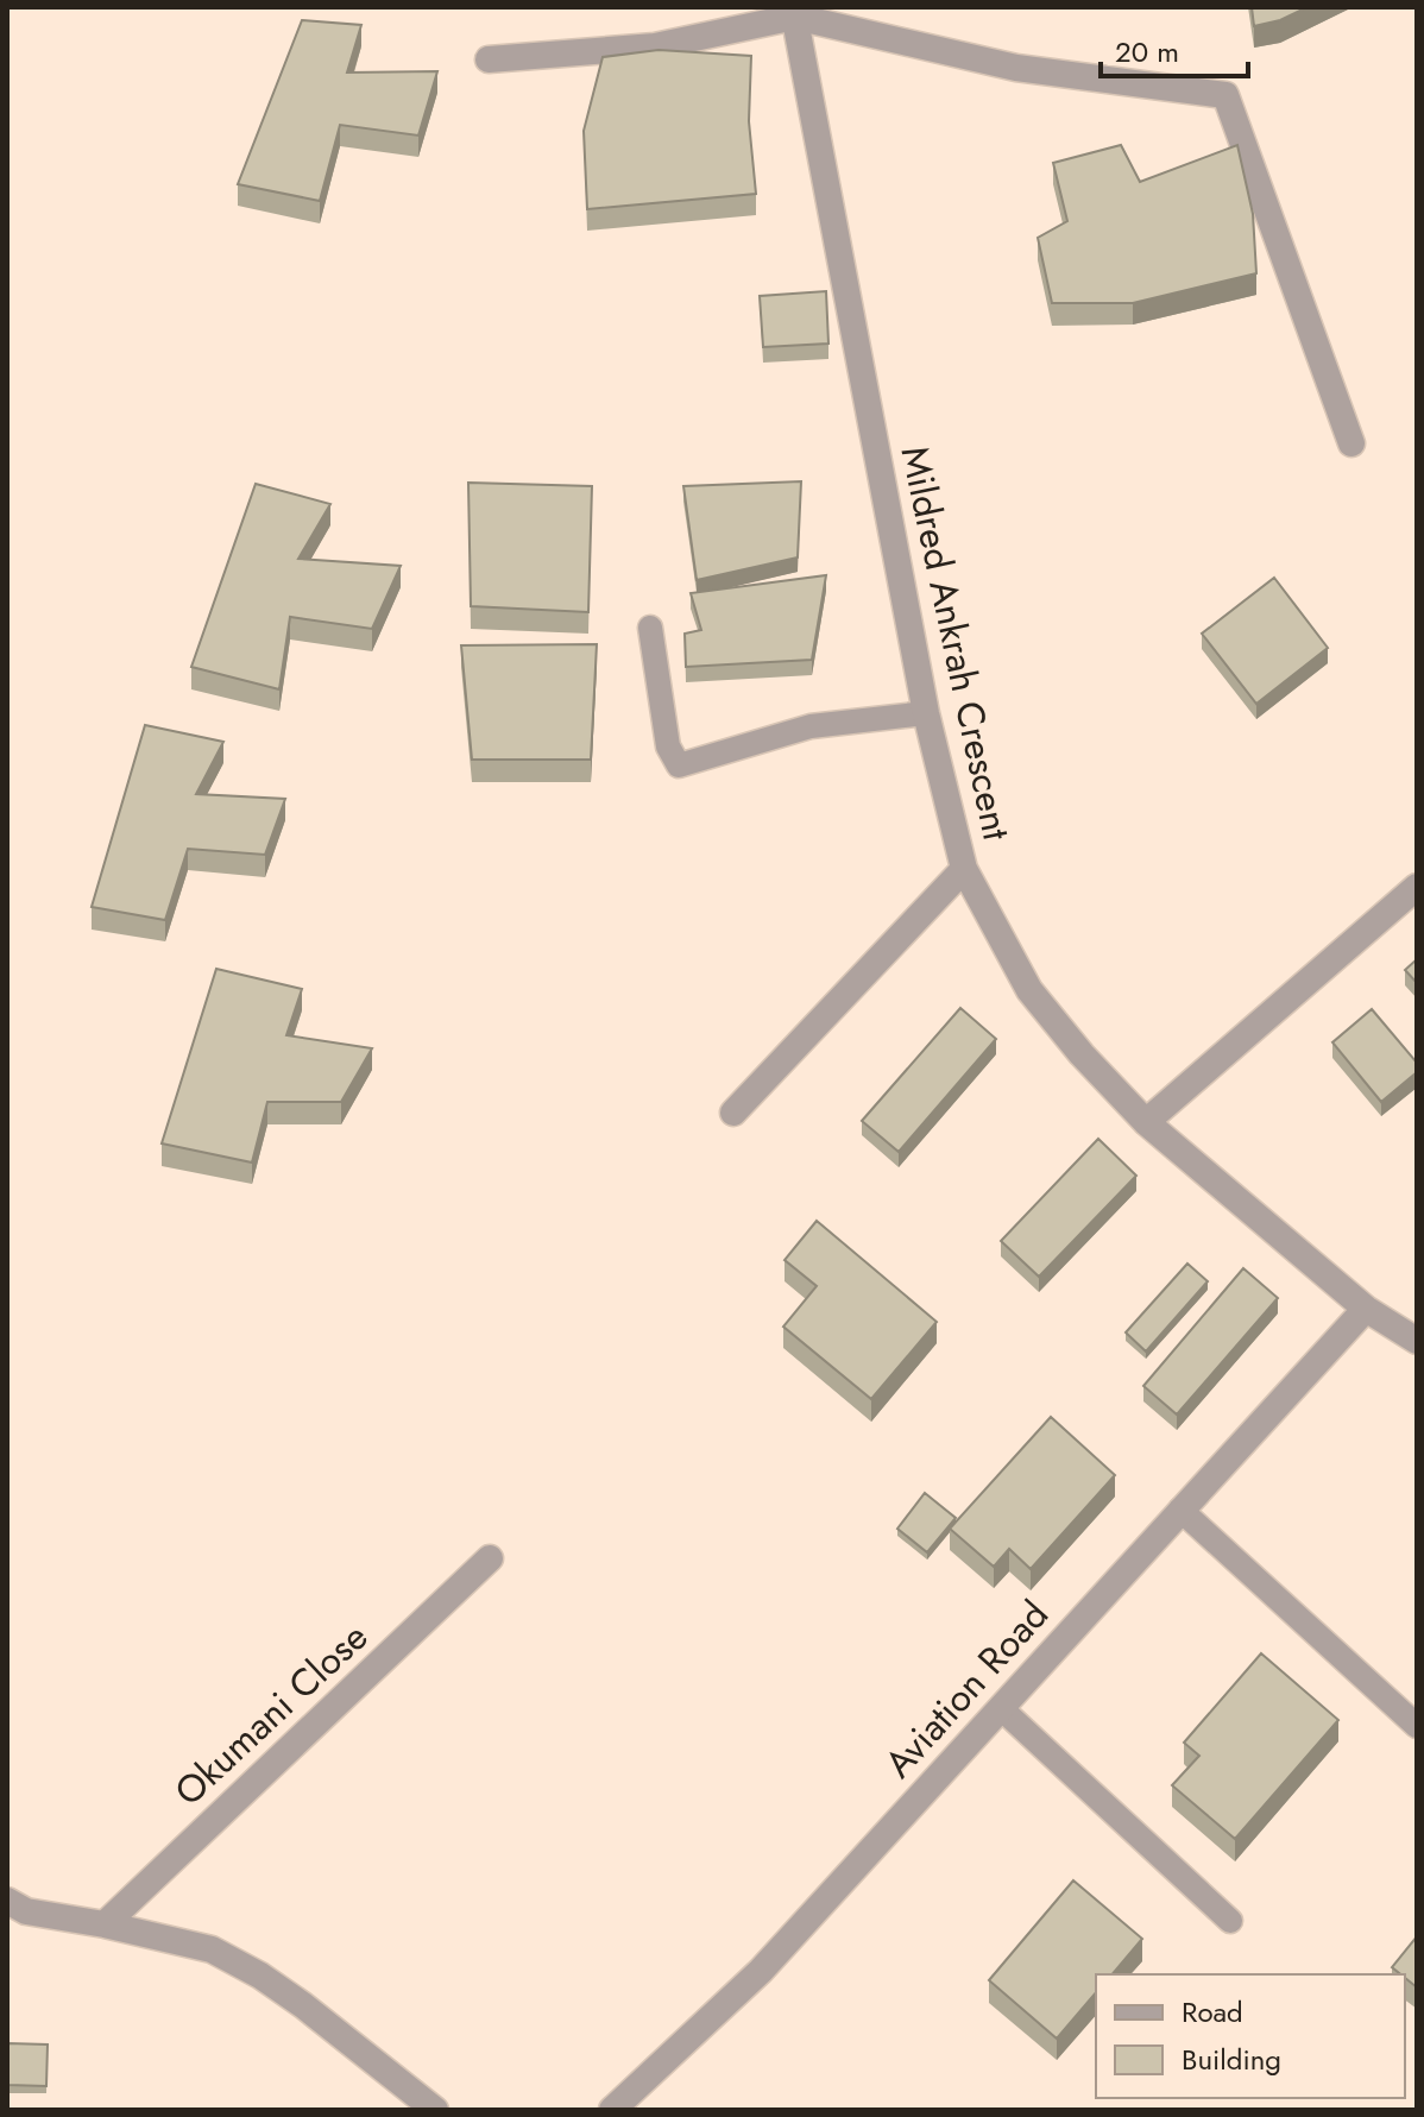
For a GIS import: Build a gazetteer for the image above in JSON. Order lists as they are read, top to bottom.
{
  "streets": {
    "street": ["Mildred Ankrah Crescent", "Aviation Road", "Okumani Close"]
  },
  "crossings": [
    ["Mildred Ankrah Crescent", "Aviation Road"]
  ],
  "legend": ["Road", "Building"],
  "scale_bar": "20 m"
}
